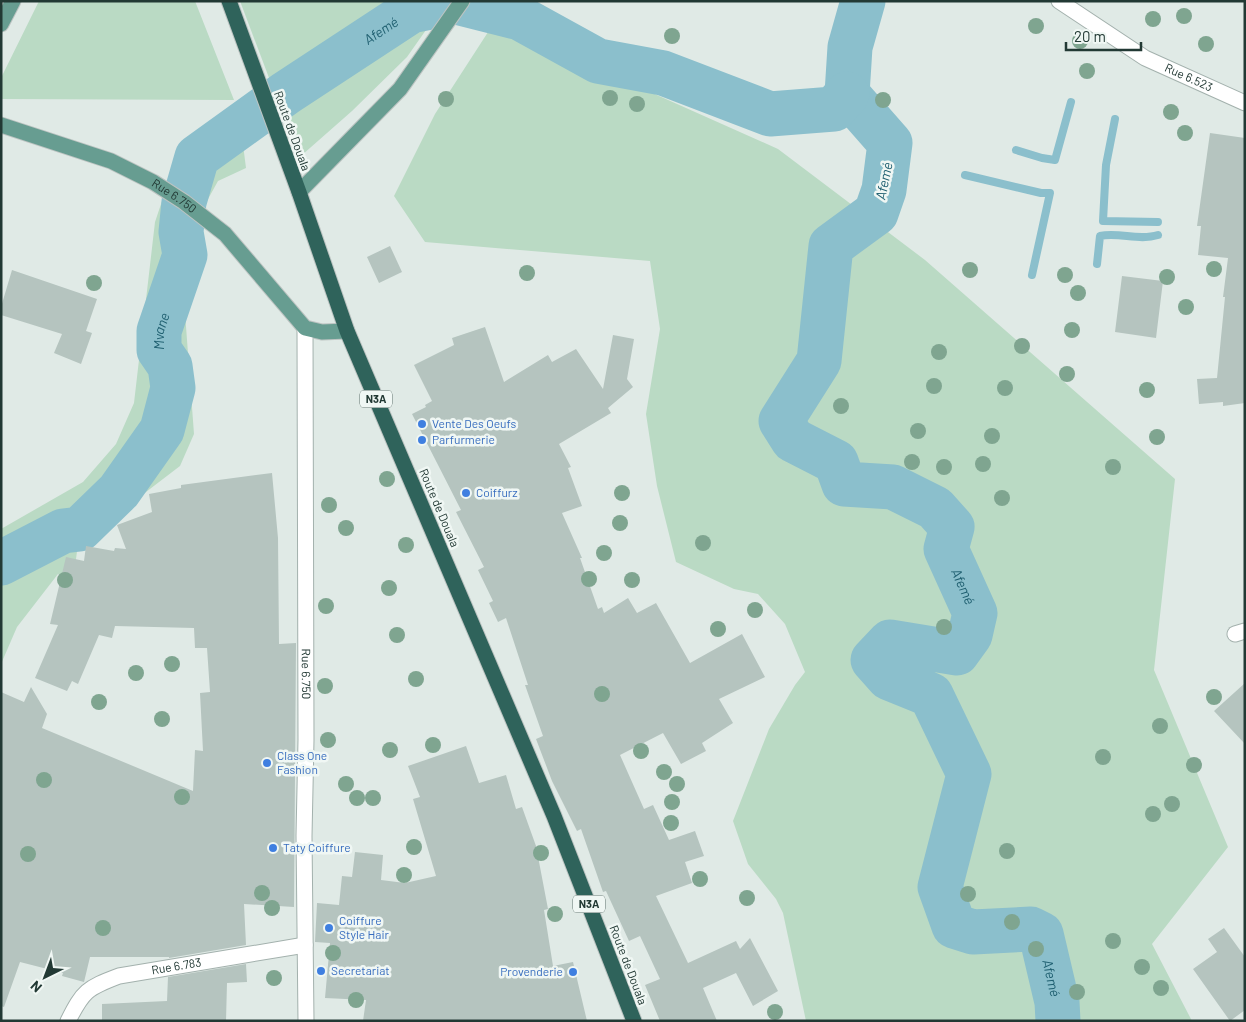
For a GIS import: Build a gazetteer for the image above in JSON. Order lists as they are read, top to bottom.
{
  "streets": {
    "highway": ["Route de Douala", "N3A"],
    "main road": ["Rue 6.750"],
    "street": ["Rue 6.523", "Rue 6.783"]
  },
  "crossings": [
    ["Rue 6.750", "Rue 6.783"]
  ],
  "water": ["Afemé", "Mvane"],
  "places": [
    "Vente Des Oeufs",
    "Parfurmerie",
    "Coiffurz",
    "Class One Fashion",
    "Taty Coiffure",
    "Coiffure Style Hair",
    "Secretariat",
    "Provenderie"
  ],
  "scale_bar": "20 m",
  "north": "bottom left"
}
